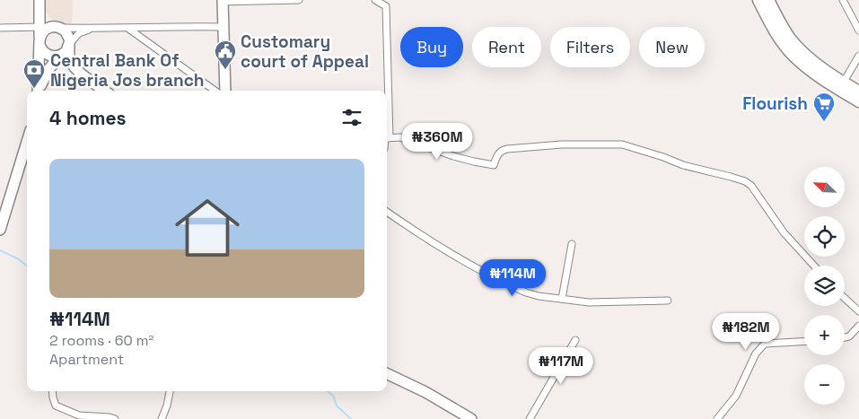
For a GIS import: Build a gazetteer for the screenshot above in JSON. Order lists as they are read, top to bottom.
{
  "places": {
    "public building": ["Customary court of Appeal"],
    "bank": ["Central Bank Of Nigeria Jos branch"],
    "supermarket": ["Flourish"]
  },
  "north": "top left",
  "page": {
    "chip": [
      "Buy",
      "Rent",
      "Filters",
      "New"
    ],
    "heading": "4 homes",
    "price": [
      "₦360M",
      "₦114M",
      "₦182M",
      "₦117M"
    ],
    "list": [
      {
        "name": "₦114M",
        "note": "2 rooms · 60 m² · Apartment"
      }
    ],
    "map_buttons": ["+", "−"]
  }
}
